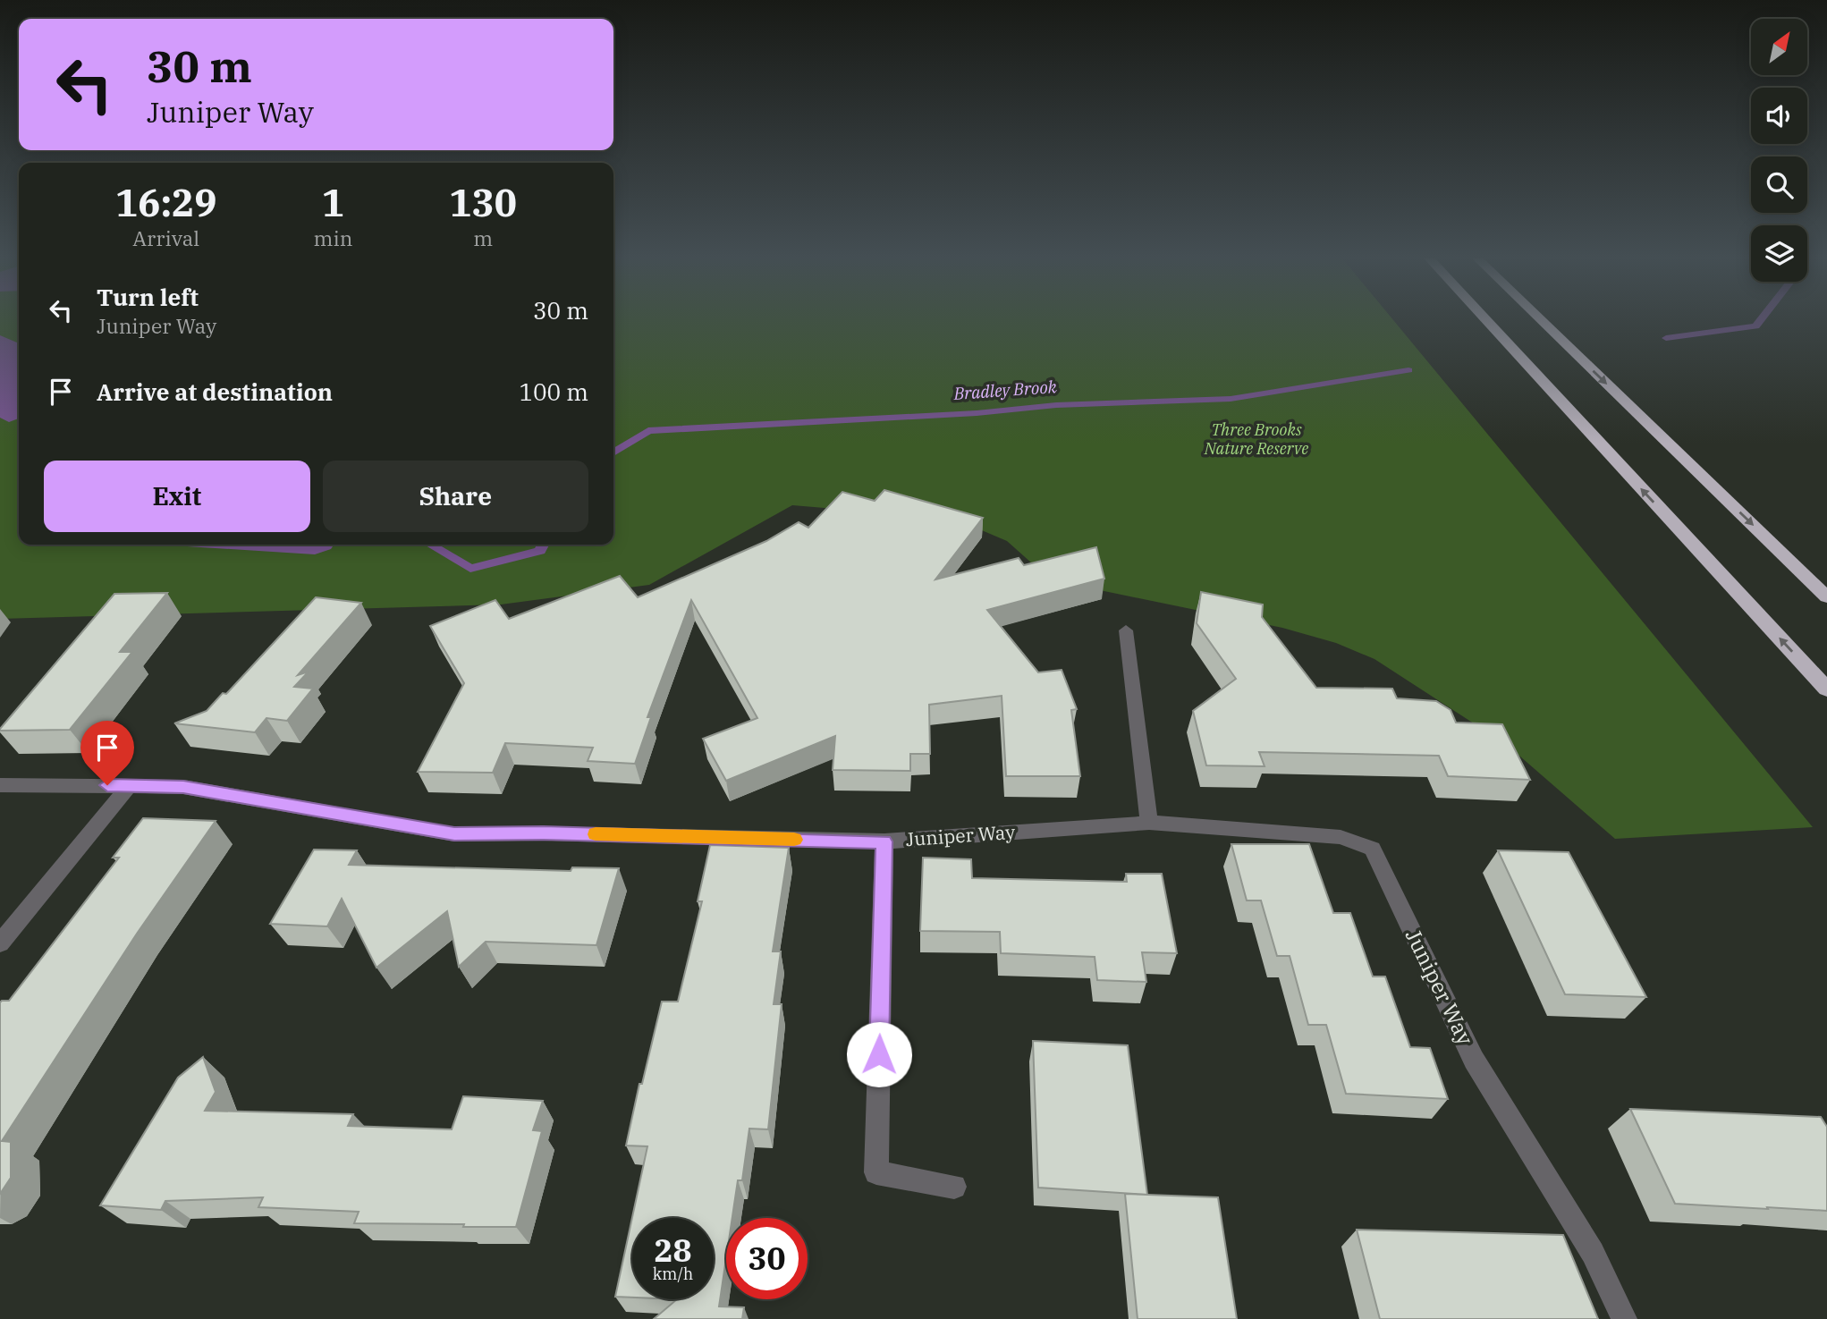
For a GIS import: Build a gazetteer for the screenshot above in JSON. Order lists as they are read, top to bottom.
{
  "streets": {
    "street": ["Juniper Way"]
  },
  "water": ["Bradley Brook"],
  "parks": ["Three Brooks Nature Reserve"],
  "north": "top right",
  "page": {
    "turn": ["30 m", "Juniper Way"],
    "eta": [
      "16:29",
      "Arrival",
      "1",
      "min",
      "130",
      "m"
    ],
    "list": [
      {
        "name": "Turn left",
        "note": "Juniper Way",
        "value": "30 m"
      },
      {
        "name": "Arrive at destination",
        "value": "100 m"
      }
    ],
    "buttons": ["Exit", "Share"],
    "speed": "28 km/h",
    "limit": "30"
  }
}
